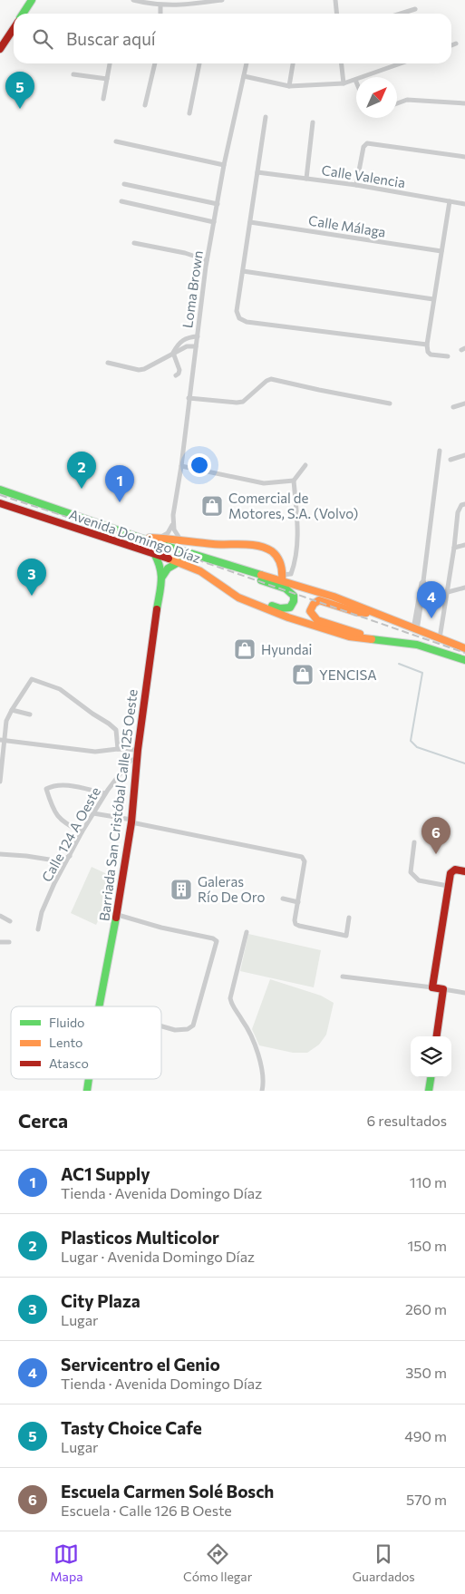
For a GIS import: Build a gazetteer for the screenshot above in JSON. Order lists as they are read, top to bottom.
{
  "streets": {
    "main road": ["Avenida Domingo Díaz", "Barriada San Cristóbal Calle 125 Oeste"],
    "street": [
      "Calle Valencia",
      "Calle Málaga",
      "Loma Brown",
      "Calle 124 A Oeste"
    ]
  },
  "crossings": [
    ["Avenida Domingo Díaz", "Barriada San Cristóbal Calle 125 Oeste"],
    ["Barriada San Cristóbal Calle 125 Oeste", "Calle 124 A Oeste"]
  ],
  "places": {
    "shop": ["Comercial de Motores, S.A. (Volvo)", "Hyundai", "YENCISA"],
    "building": ["Galeras Río De Oro"]
  },
  "legend": ["Fluido", "Lento", "Atasco"],
  "north": "top right",
  "page": {
    "search": "Buscar aquí",
    "pins": [
      "5",
      "2",
      "1",
      "3",
      "4",
      "6"
    ],
    "heading": ["Cerca", "6 resultados"],
    "list": [
      {
        "mark": "1",
        "name": "AC1 Supply",
        "note": "Tienda · Avenida Domingo Díaz",
        "value": "110 m"
      },
      {
        "mark": "2",
        "name": "Plasticos Multicolor",
        "note": "Lugar · Avenida Domingo Díaz",
        "value": "150 m"
      },
      {
        "mark": "3",
        "name": "City Plaza",
        "note": "Lugar",
        "value": "260 m"
      },
      {
        "mark": "4",
        "name": "Servicentro el Genio",
        "note": "Tienda · Avenida Domingo Díaz",
        "value": "350 m"
      },
      {
        "mark": "5",
        "name": "Tasty Choice Cafe",
        "note": "Lugar",
        "value": "490 m"
      },
      {
        "mark": "6",
        "name": "Escuela Carmen Solé Bosch",
        "note": "Escuela · Calle 126 B Oeste",
        "value": "570 m"
      }
    ],
    "nav": ["Mapa", "Cómo llegar", "Guardados"]
  }
}
